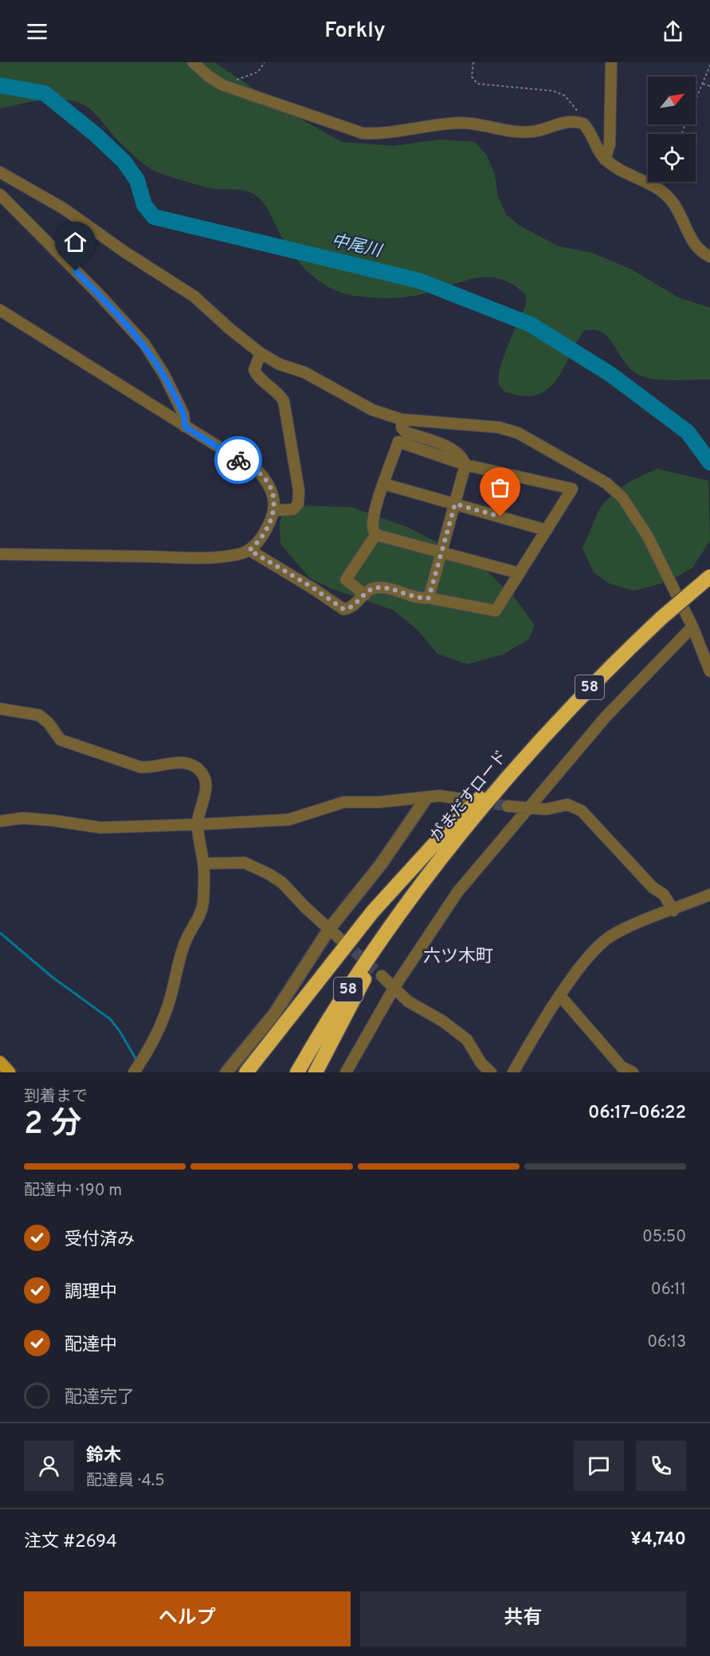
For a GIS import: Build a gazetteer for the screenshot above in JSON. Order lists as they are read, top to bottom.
{
  "streets": {
    "highway": ["58", "がまだすロード"]
  },
  "districts": ["六ツ木町"],
  "water": ["中尾川"],
  "north": "top right",
  "page": {
    "header": "Forkly",
    "heading": ["2 分", "到着まで", "06:17–06:22"],
    "panel": [
      "鈴木",
      "配達員 · 4.5",
      "注文 #2694",
      "¥4,740"
    ],
    "bar": "配達中 · 190 m",
    "list": [
      ["受付済み", "05:50"],
      ["調理中", "06:11"],
      ["配達中", "06:13"],
      "配達完了"
    ],
    "buttons": ["ヘルプ", "共有"]
  }
}
